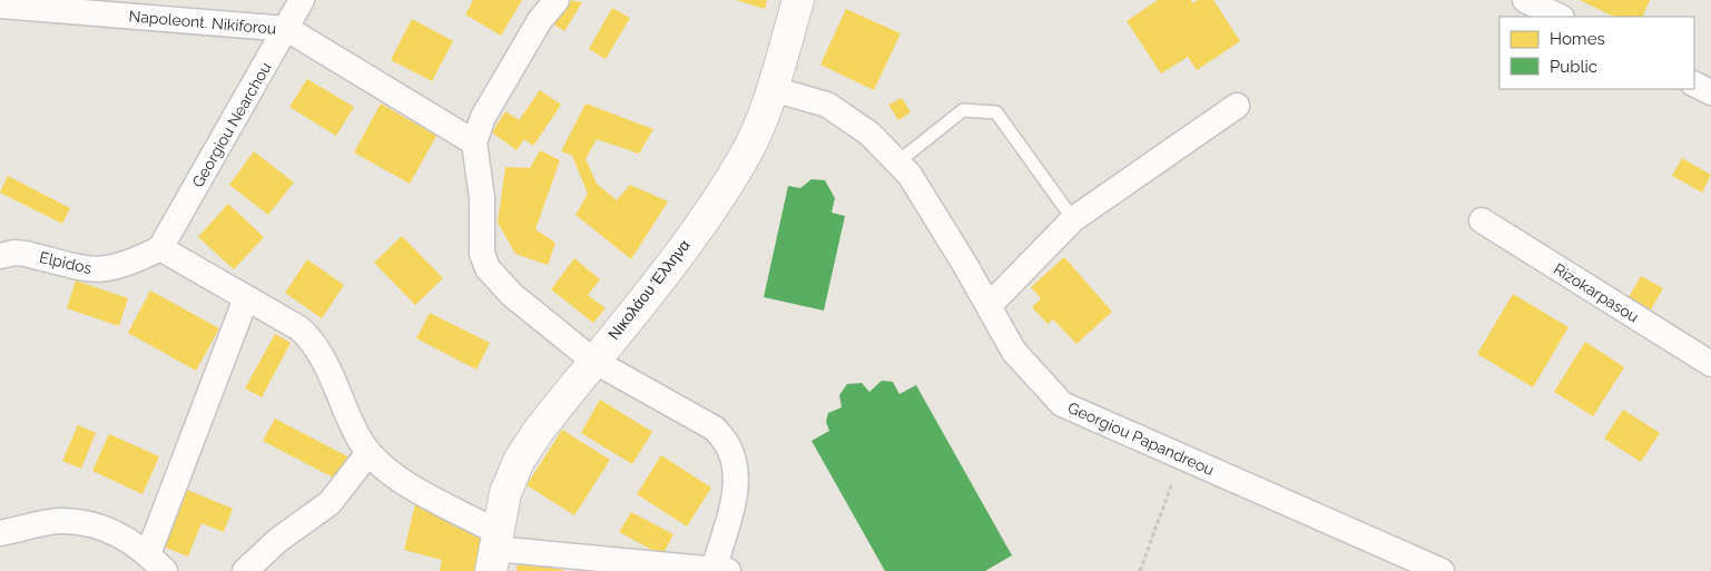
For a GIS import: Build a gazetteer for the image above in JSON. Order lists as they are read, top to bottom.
{
  "streets": {
    "street": [
      "Napoleont. Nikiforou",
      "Georgiou Nearchou",
      "Elpidos",
      "Νικολάου Έλληνα",
      "Rizokarpasou",
      "Georgiou Papandreou"
    ]
  },
  "crossings": [
    ["Napoleont. Nikiforou", "Georgiou Nearchou"],
    ["Georgiou Nearchou", "Elpidos"],
    ["Νικολάου Έλληνα", "Georgiou Papandreou"]
  ],
  "legend": ["Homes", "Public"]
}
